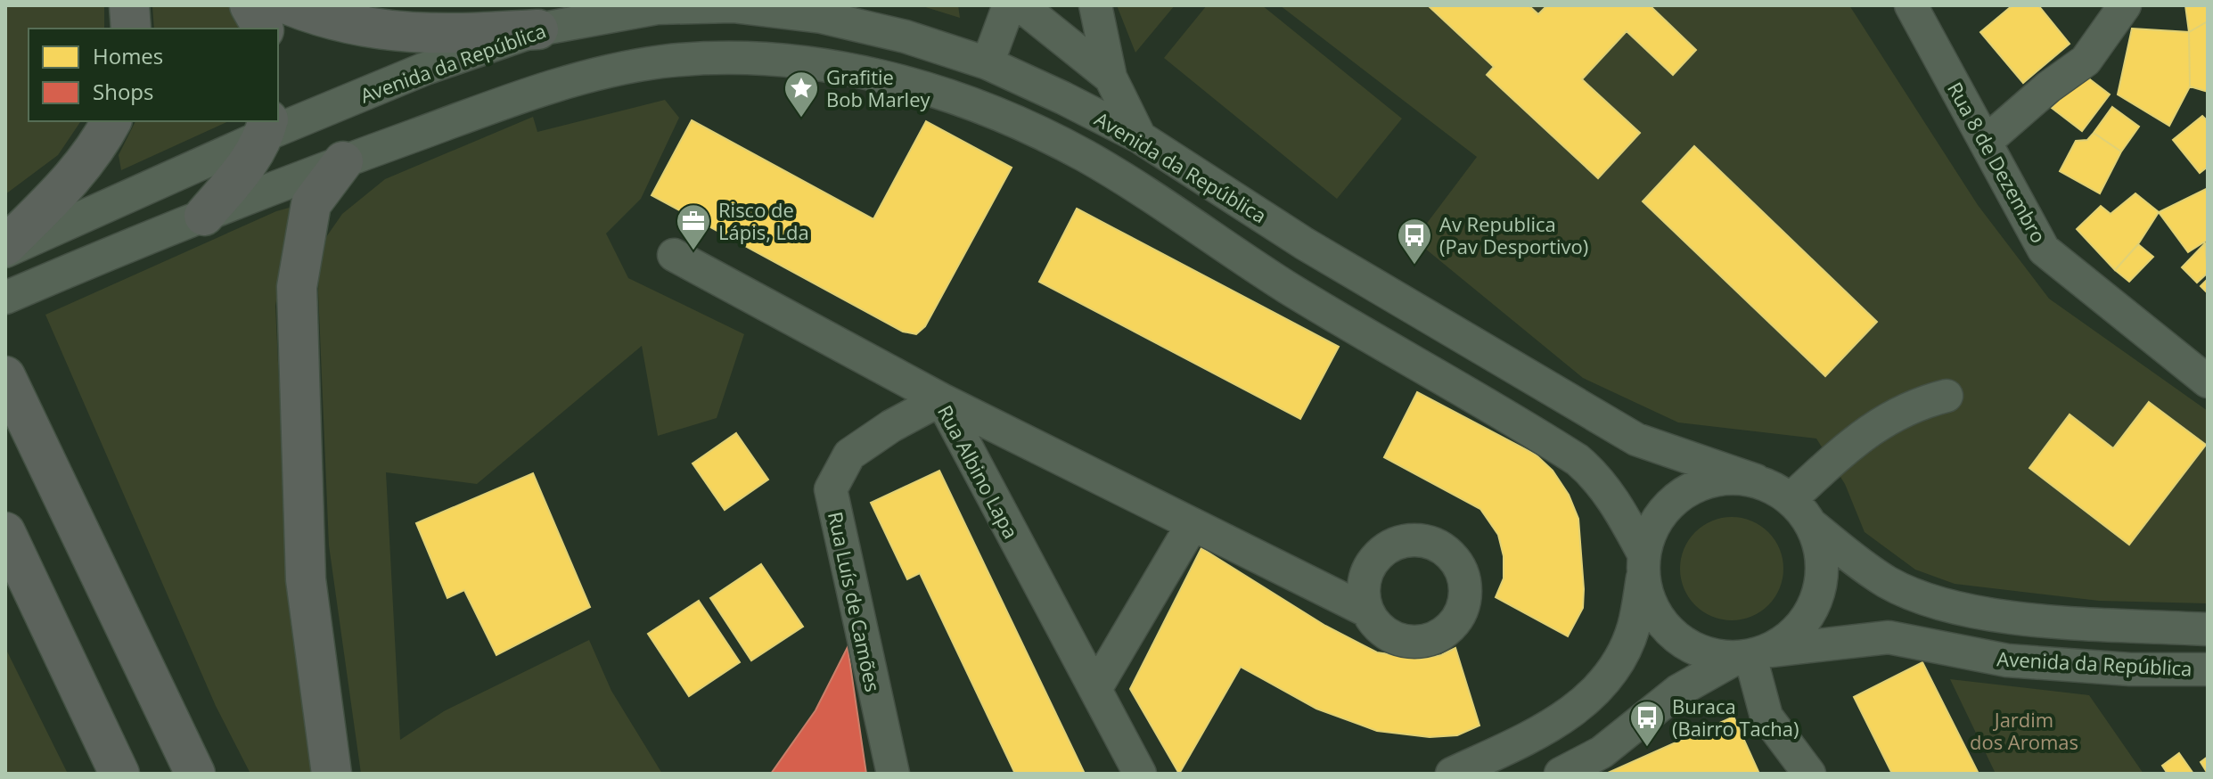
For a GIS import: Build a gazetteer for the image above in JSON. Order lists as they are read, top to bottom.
{
  "streets": {
    "street": [
      "Avenida da República",
      "Rua 8 de Dezembro",
      "Rua Albino Lapa",
      "Rua Luís de Camões"
    ]
  },
  "crossings": [
    ["Rua Albino Lapa", "Rua Luís de Camões"]
  ],
  "parks": ["Jardim dos Aromas"],
  "places": {
    "place": ["Grafitie Bob Marley"],
    "office": ["Risco de Lápis, Lda"],
    "bus stop": ["Av Republica (Pav Desportivo)", "Buraca (Bairro Tacha)"]
  },
  "legend": ["Homes", "Shops"]
}
